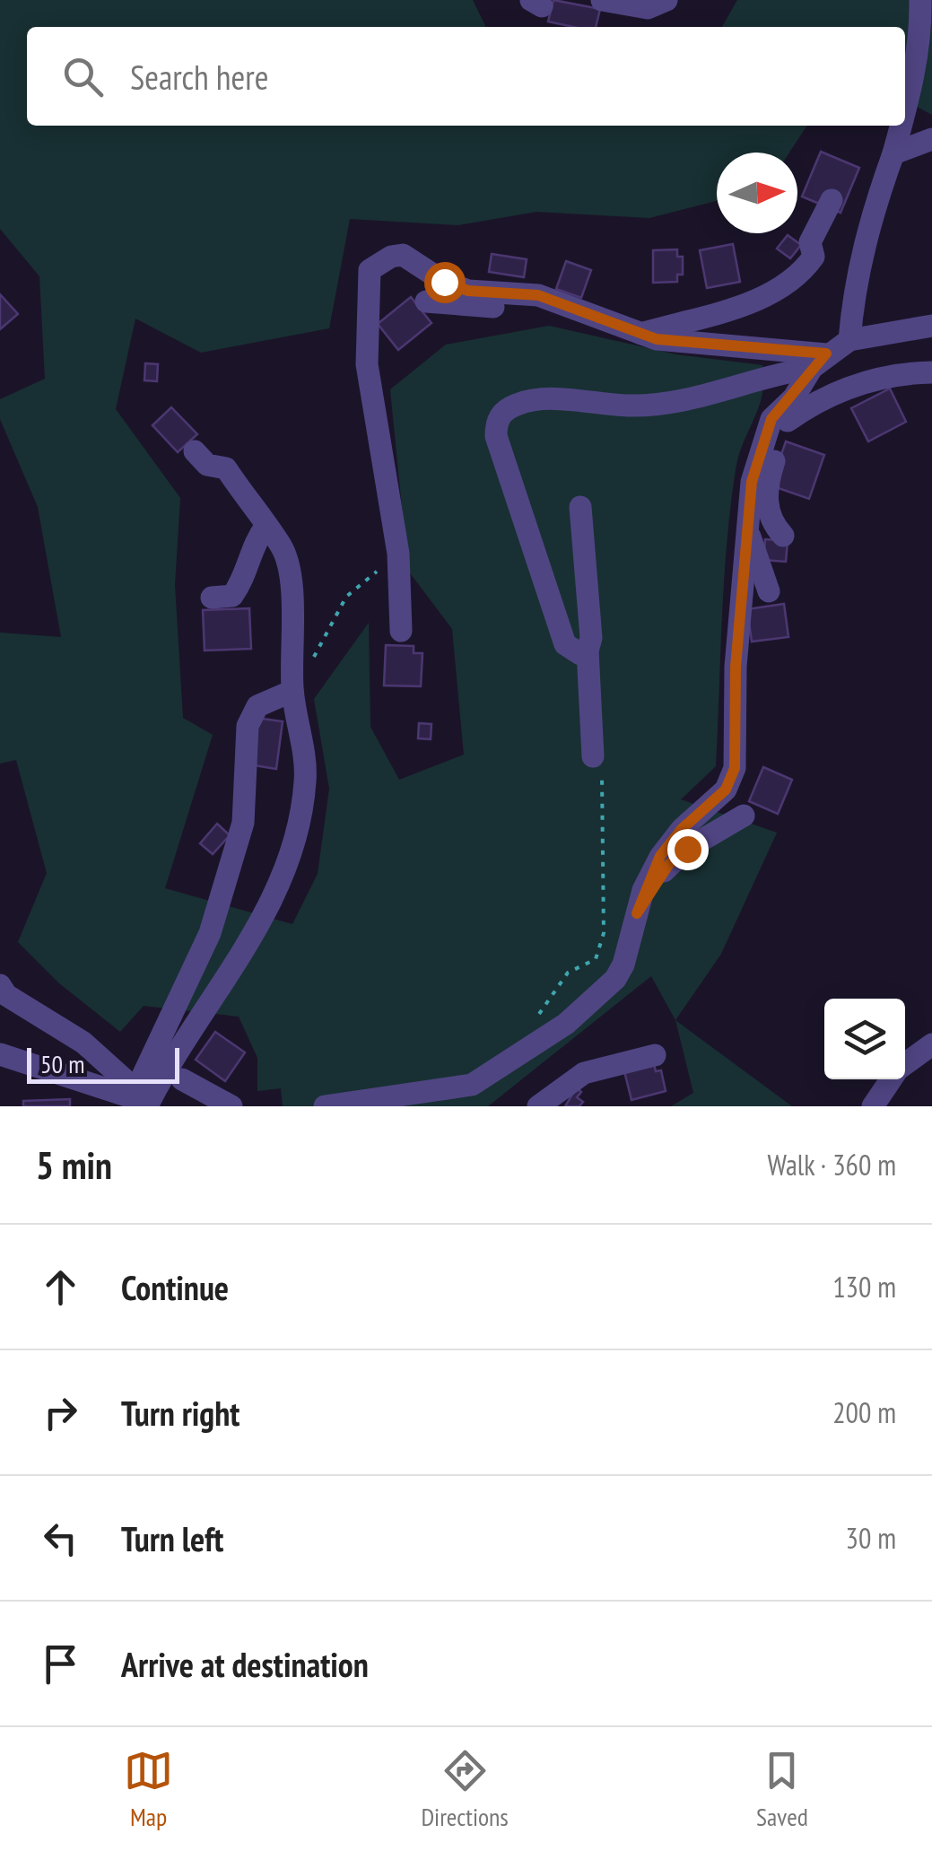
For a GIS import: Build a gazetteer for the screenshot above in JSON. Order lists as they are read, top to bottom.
{
  "scale_bar": "50 m",
  "north": "right",
  "page": {
    "search": "Search here",
    "scale": "50 m",
    "heading": ["5 min", "Walk · 360 m"],
    "list": [
      ["Continue", "130 m"],
      ["Turn right", "200 m"],
      ["Turn left", "30 m"],
      "Arrive at destination"
    ],
    "nav": ["Map", "Directions", "Saved"]
  }
}
